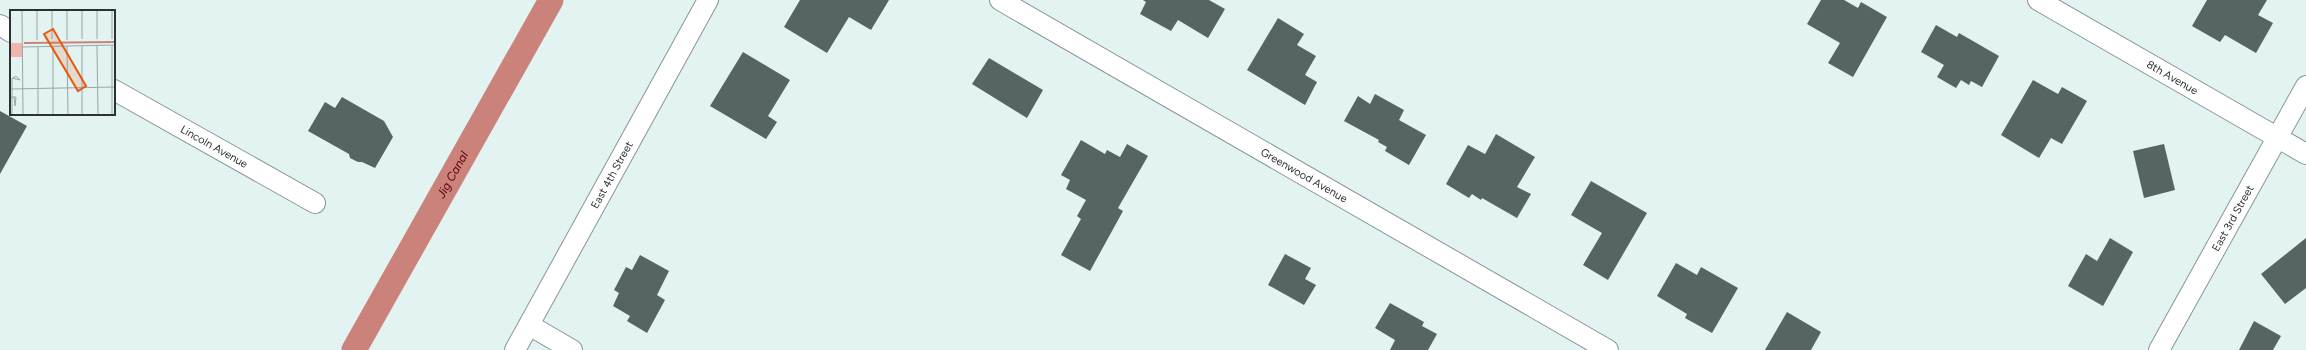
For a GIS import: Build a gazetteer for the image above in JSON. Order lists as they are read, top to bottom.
{
  "streets": {
    "street": [
      "8th Avenue",
      "Lincoln Avenue",
      "East 4th Street",
      "Greenwood Avenue",
      "East 3rd Street"
    ]
  },
  "crossings": [
    ["8th Avenue", "East 3rd Street"]
  ],
  "water": ["Jig Canal"]
}
